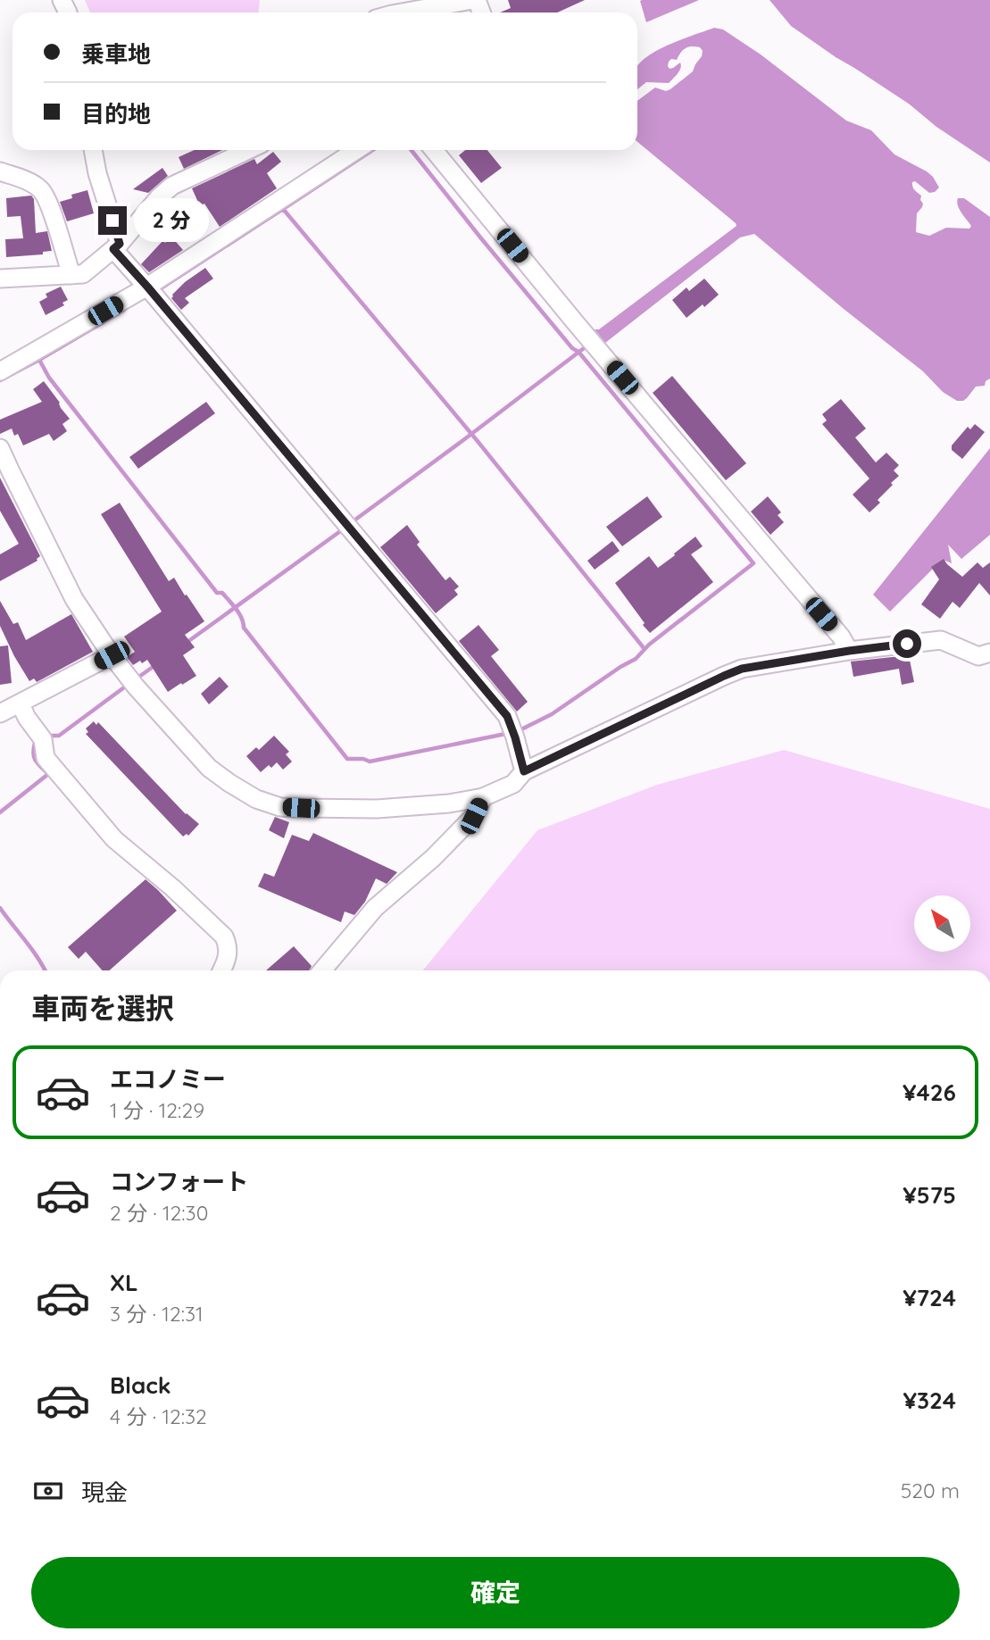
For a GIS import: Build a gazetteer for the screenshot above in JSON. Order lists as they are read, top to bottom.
{
  "north": "top left",
  "page": {
    "banner": ["乗車地", "目的地"],
    "bubble": "2 分",
    "heading": "車両を選択",
    "list": [
      {
        "name": "エコノミー",
        "note": "1 分 · 12:29",
        "value": "¥426"
      },
      {
        "name": "コンフォート",
        "note": "2 分 · 12:30",
        "value": "¥575"
      },
      {
        "name": "XL",
        "note": "3 分 · 12:31",
        "value": "¥724"
      },
      {
        "name": "Black",
        "note": "4 分 · 12:32",
        "value": "¥324"
      }
    ],
    "pay": ["現金", "520 m"],
    "buttons": "確定"
  }
}
